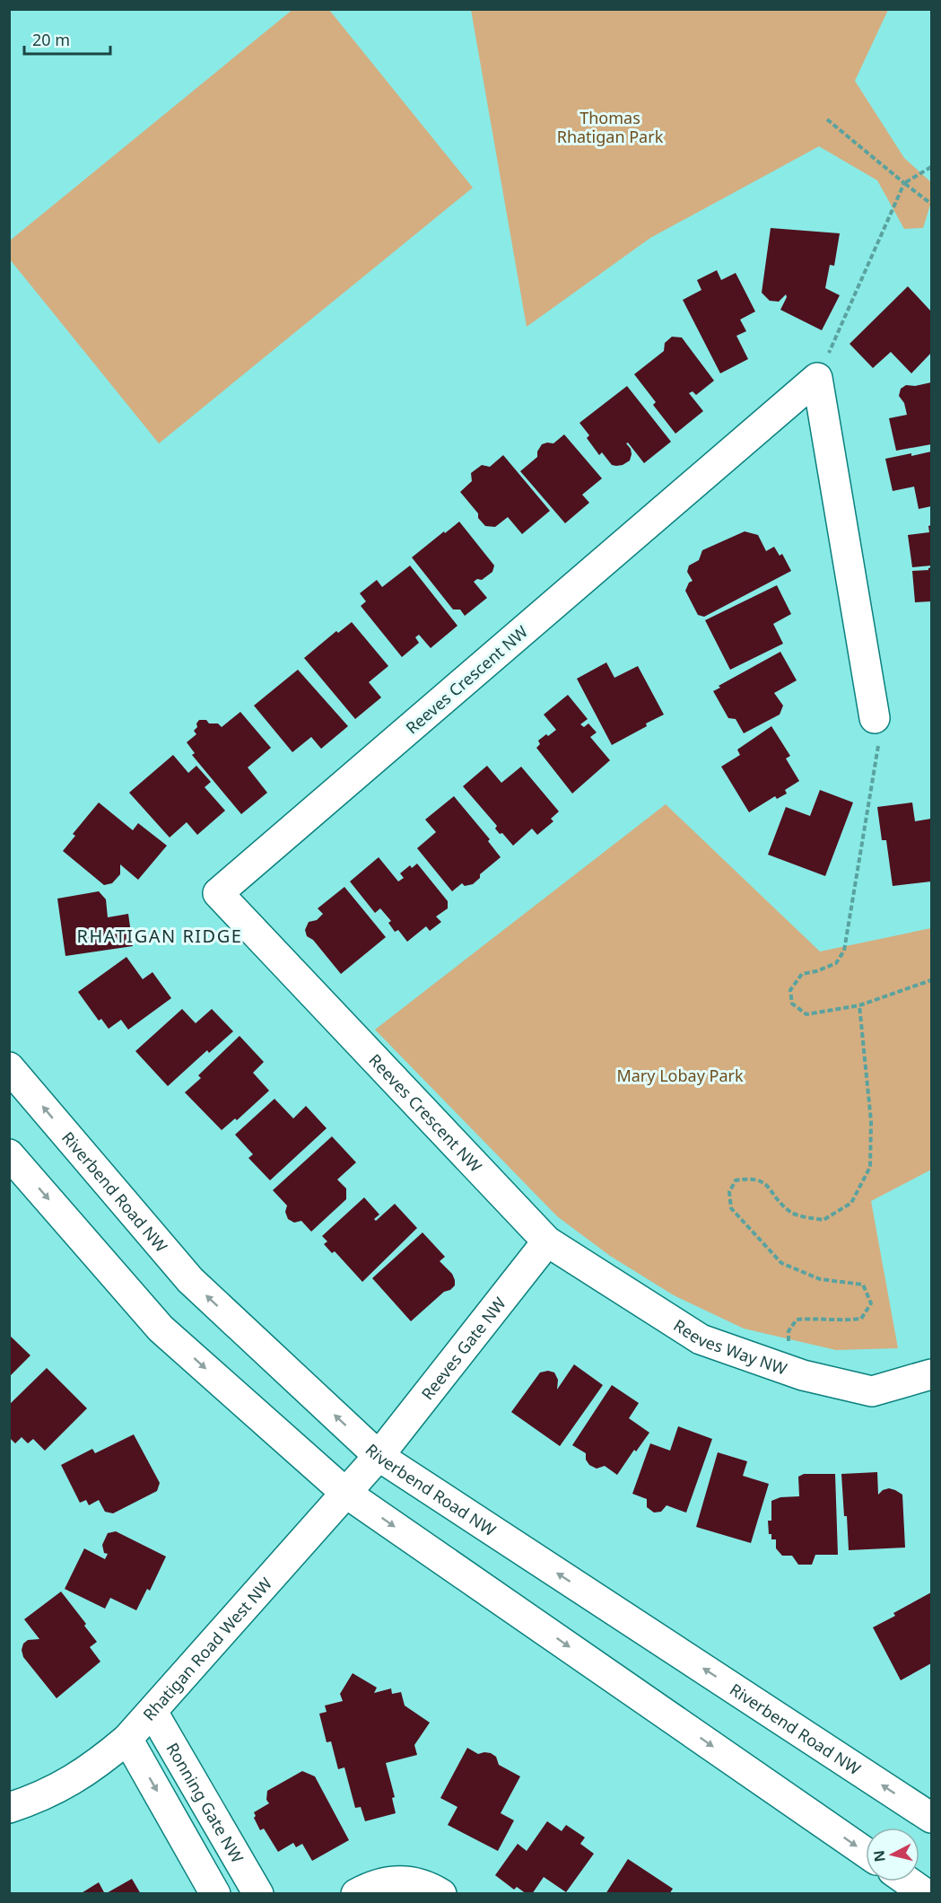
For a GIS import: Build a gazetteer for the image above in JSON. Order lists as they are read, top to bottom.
{
  "streets": {
    "street": [
      "Reeves Crescent NW",
      "Riverbend Road NW",
      "Reeves Way NW",
      "Reeves Gate NW",
      "Rhatigan Road West NW",
      "Ronning Gate NW"
    ]
  },
  "crossings": [
    ["Reeves Crescent NW", "Reeves Way NW"],
    ["Reeves Crescent NW", "Reeves Gate NW"],
    ["Riverbend Road NW", "Reeves Gate NW"],
    ["Riverbend Road NW", "Rhatigan Road West NW"],
    ["Reeves Way NW", "Reeves Gate NW"],
    ["Reeves Gate NW", "Rhatigan Road West NW"],
    ["Rhatigan Road West NW", "Ronning Gate NW"]
  ],
  "districts": ["RHATIGAN RIDGE"],
  "parks": ["Thomas Rhatigan Park", "Mary Lobay Park"],
  "scale_bar": "20 m",
  "north": "left"
}
